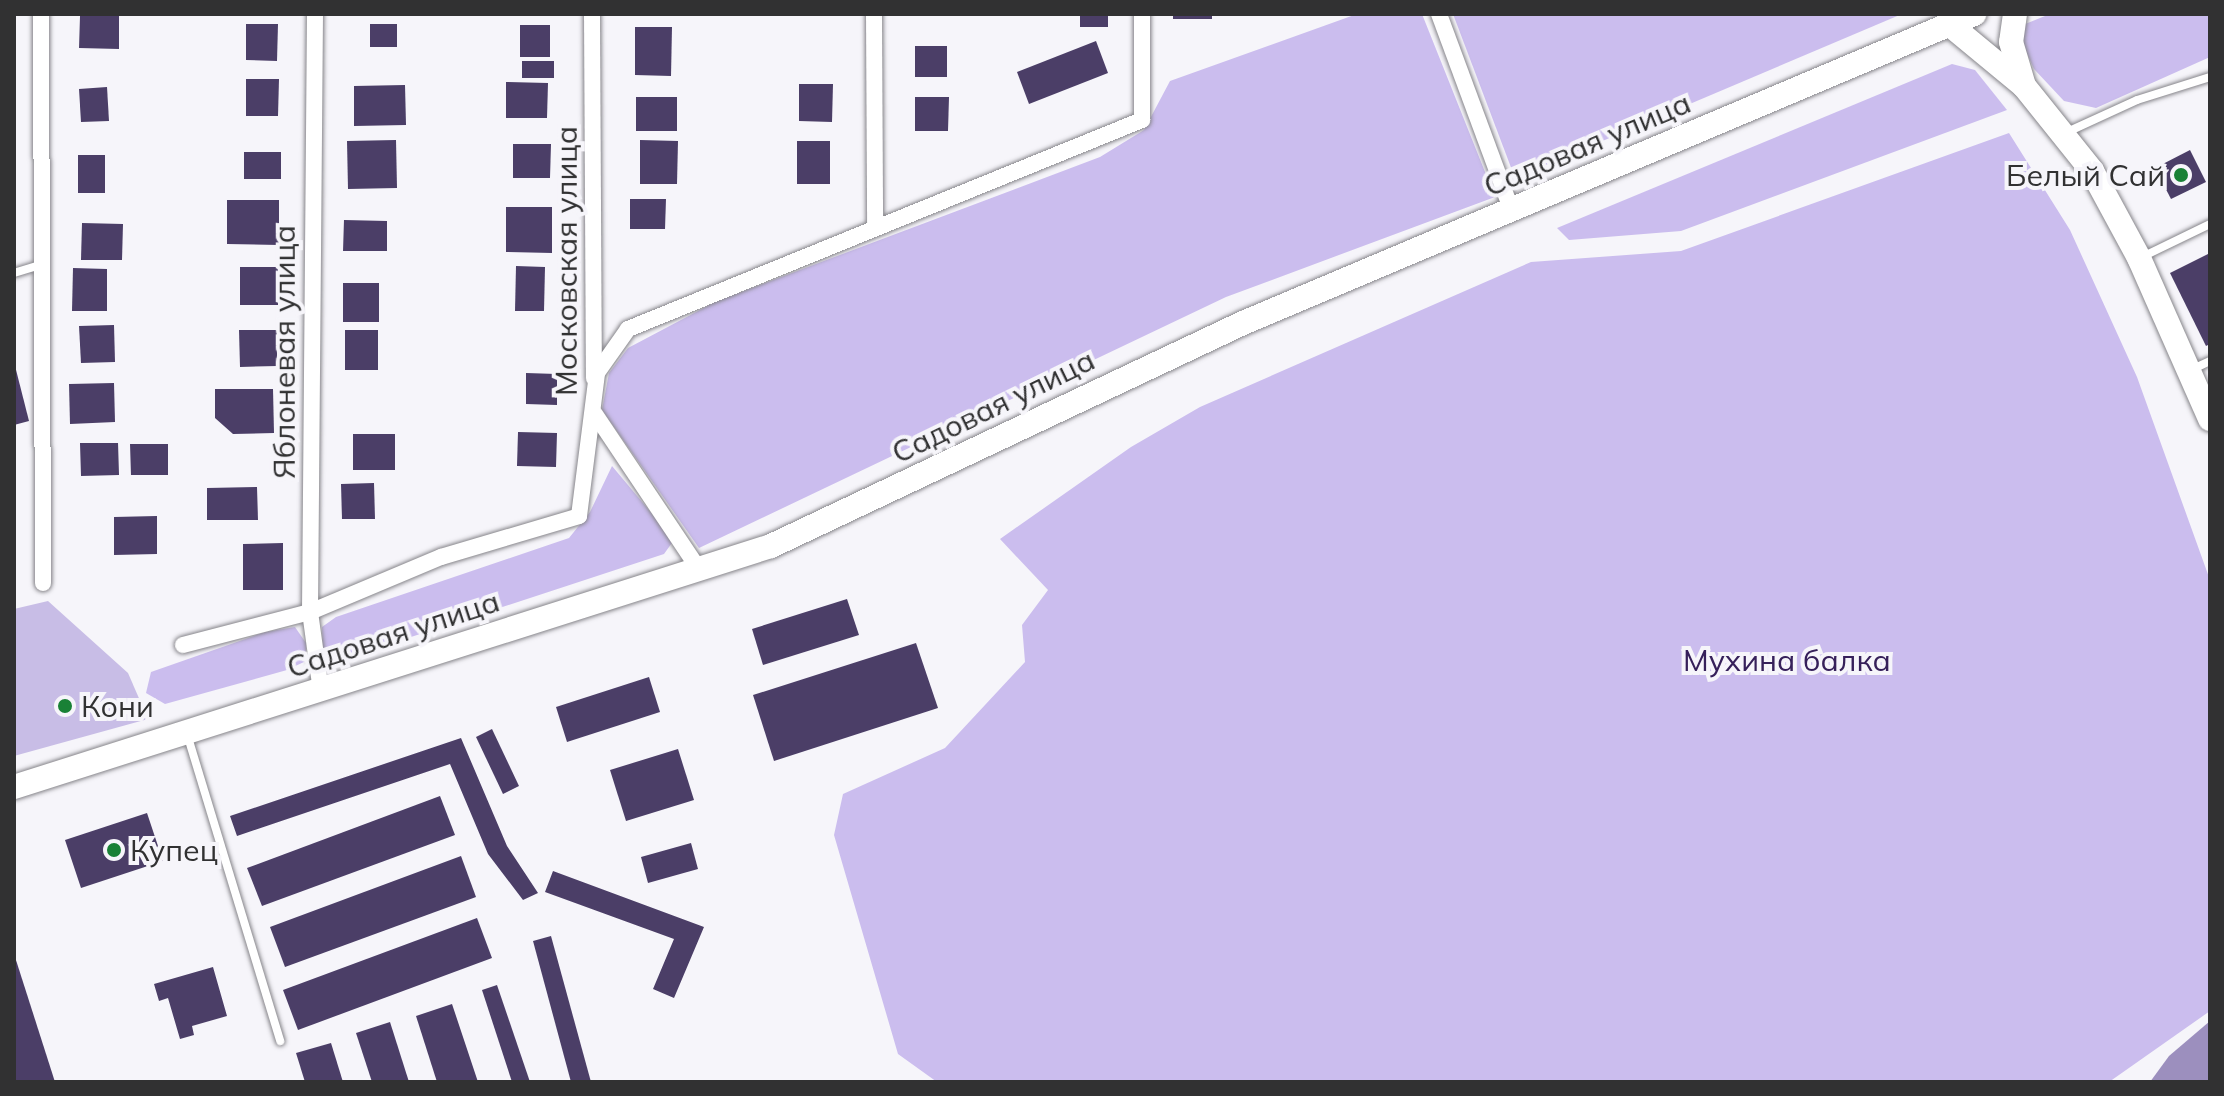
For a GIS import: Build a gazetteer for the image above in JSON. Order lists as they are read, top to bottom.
{
  "streets": {
    "main road": ["Садовая улица"],
    "street": ["Московская улица", "Яблоневая улица"]
  },
  "crossings": [
    ["Садовая улица", "Московская улица"],
    ["Садовая улица", "Яблоневая улица"]
  ],
  "parks": ["Мухина балка"],
  "places": ["Белый Сай", "Кони", "Купец"]
}
